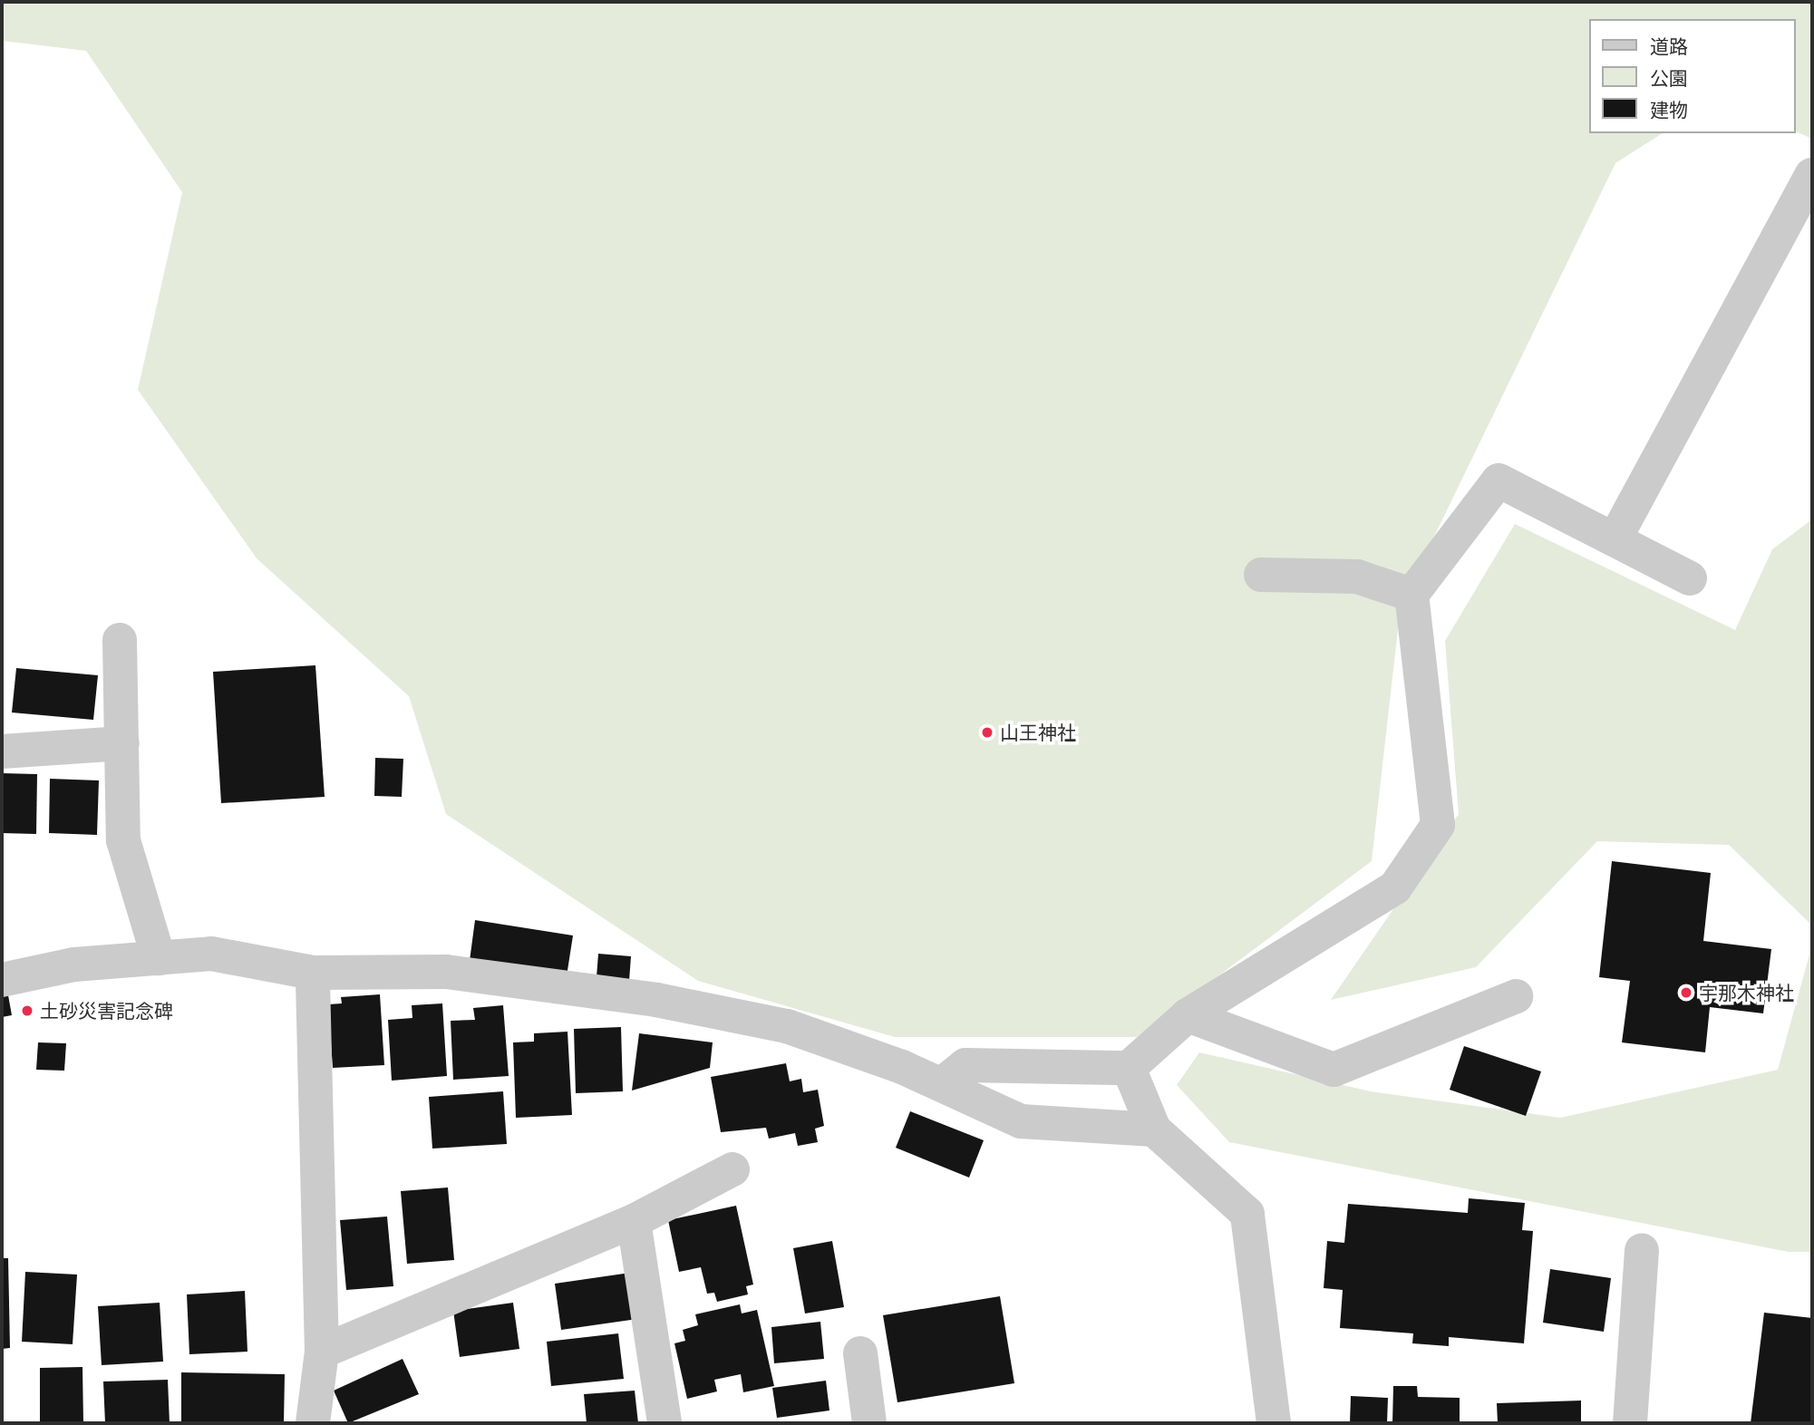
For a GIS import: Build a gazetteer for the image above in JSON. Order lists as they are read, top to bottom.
{
  "places": ["山王神社", "宇那木神社", "土砂災害記念碑"],
  "legend": ["道路", "公園", "建物"]
}
